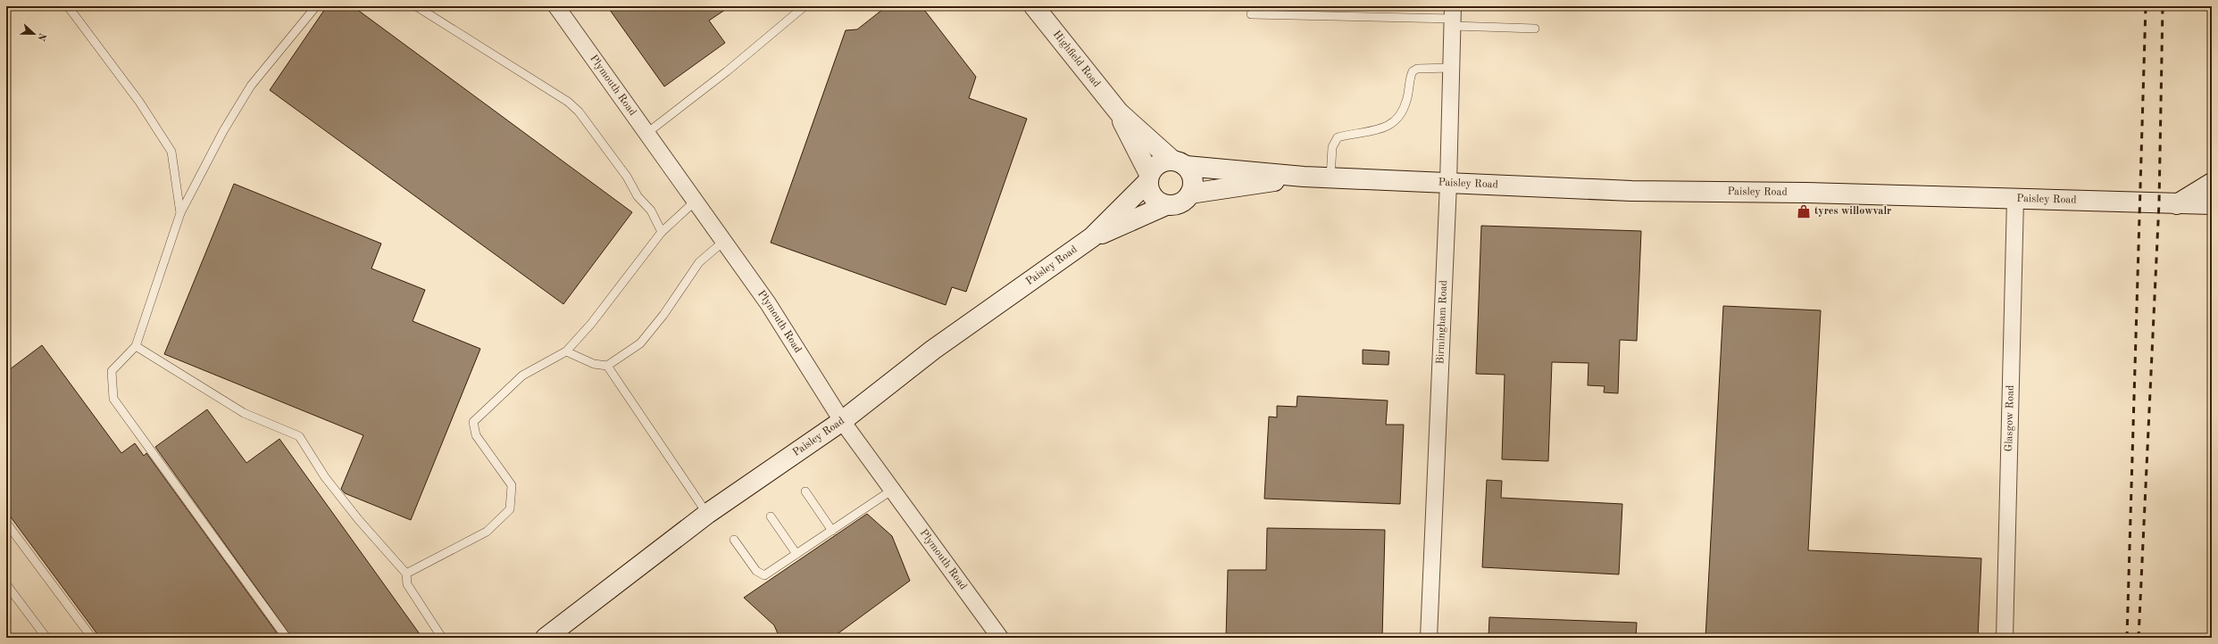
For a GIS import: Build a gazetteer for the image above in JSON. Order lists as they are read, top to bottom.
{
  "streets": {
    "main road": ["Highfield Road", "Paisley Road"],
    "street": ["Plymouth Road", "Birmingham Road", "Glasgow Road"]
  },
  "crossings": [
    ["Highfield Road", "Paisley Road"],
    ["Plymouth Road", "Paisley Road"],
    ["Paisley Road", "Birmingham Road"],
    ["Paisley Road", "Glasgow Road"]
  ],
  "places": {
    "shop": ["tyres willowvalr"]
  },
  "north": "right"
}
